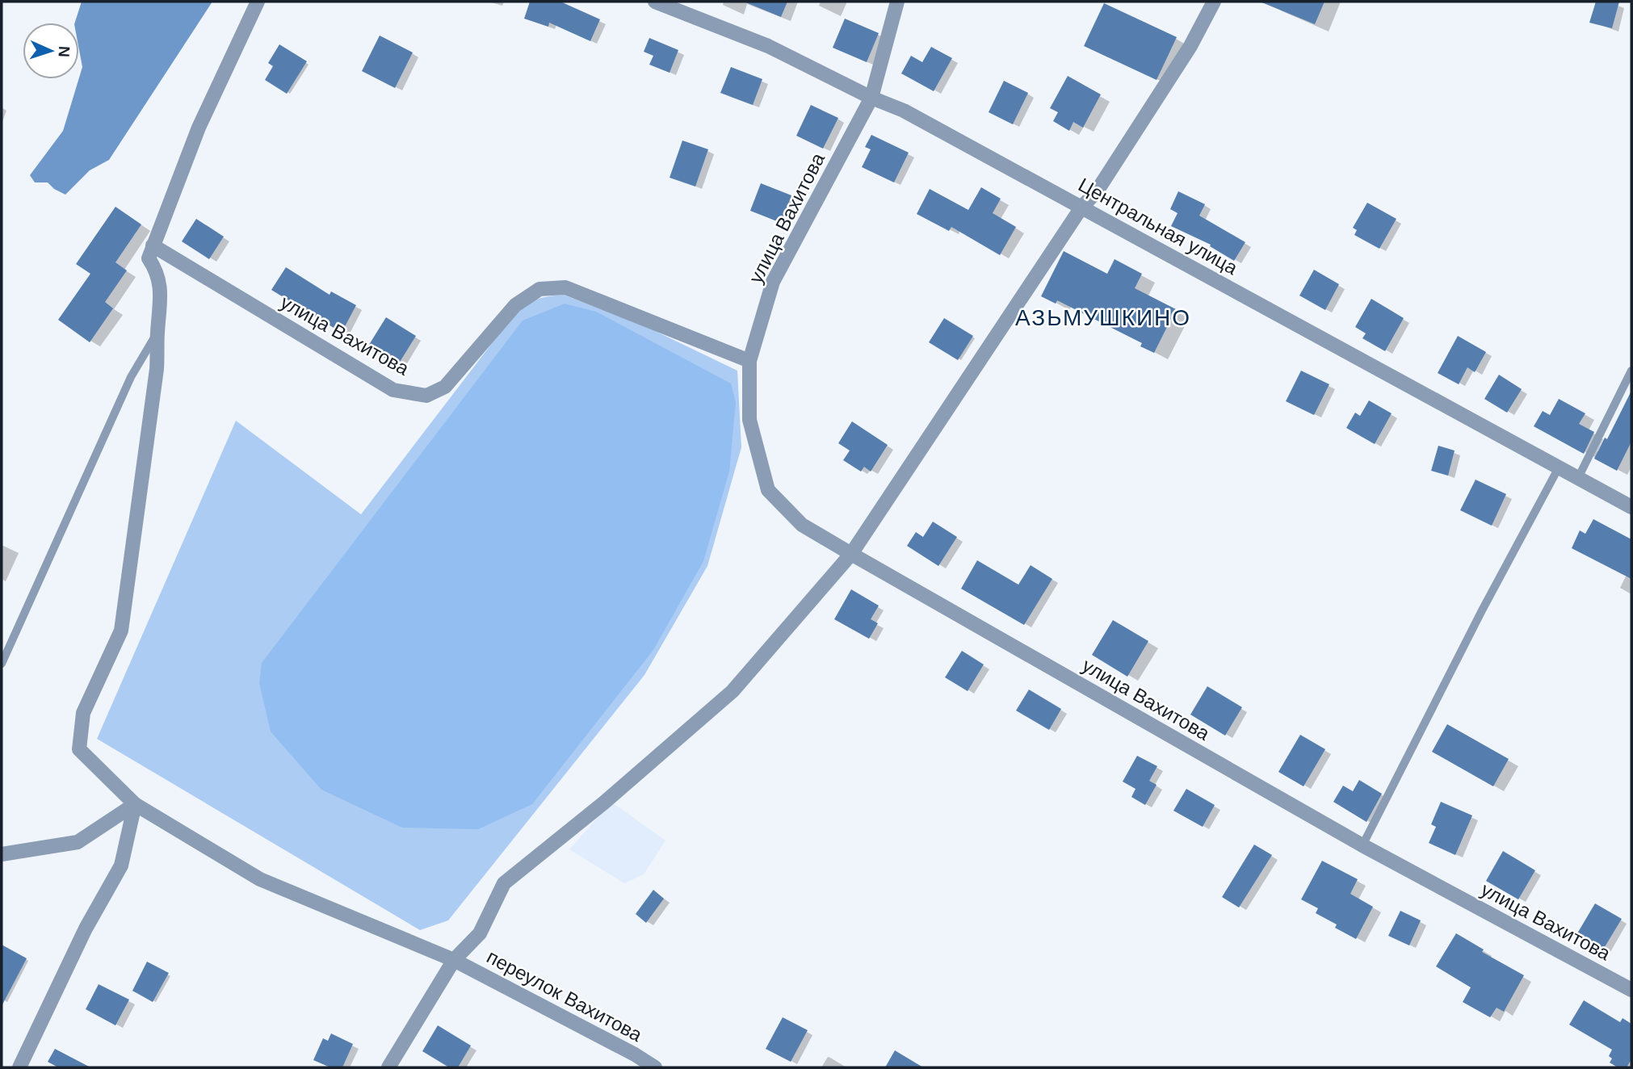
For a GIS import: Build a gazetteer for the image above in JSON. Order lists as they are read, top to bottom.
{
  "streets": {
    "street": ["улица Вахитова", "Центральная улица", "переулок Вахитова"]
  },
  "crossings": [
    ["улица Вахитова", "Центральная улица"]
  ],
  "districts": ["АЗЬМУШКИНО"],
  "north": "right"
}
